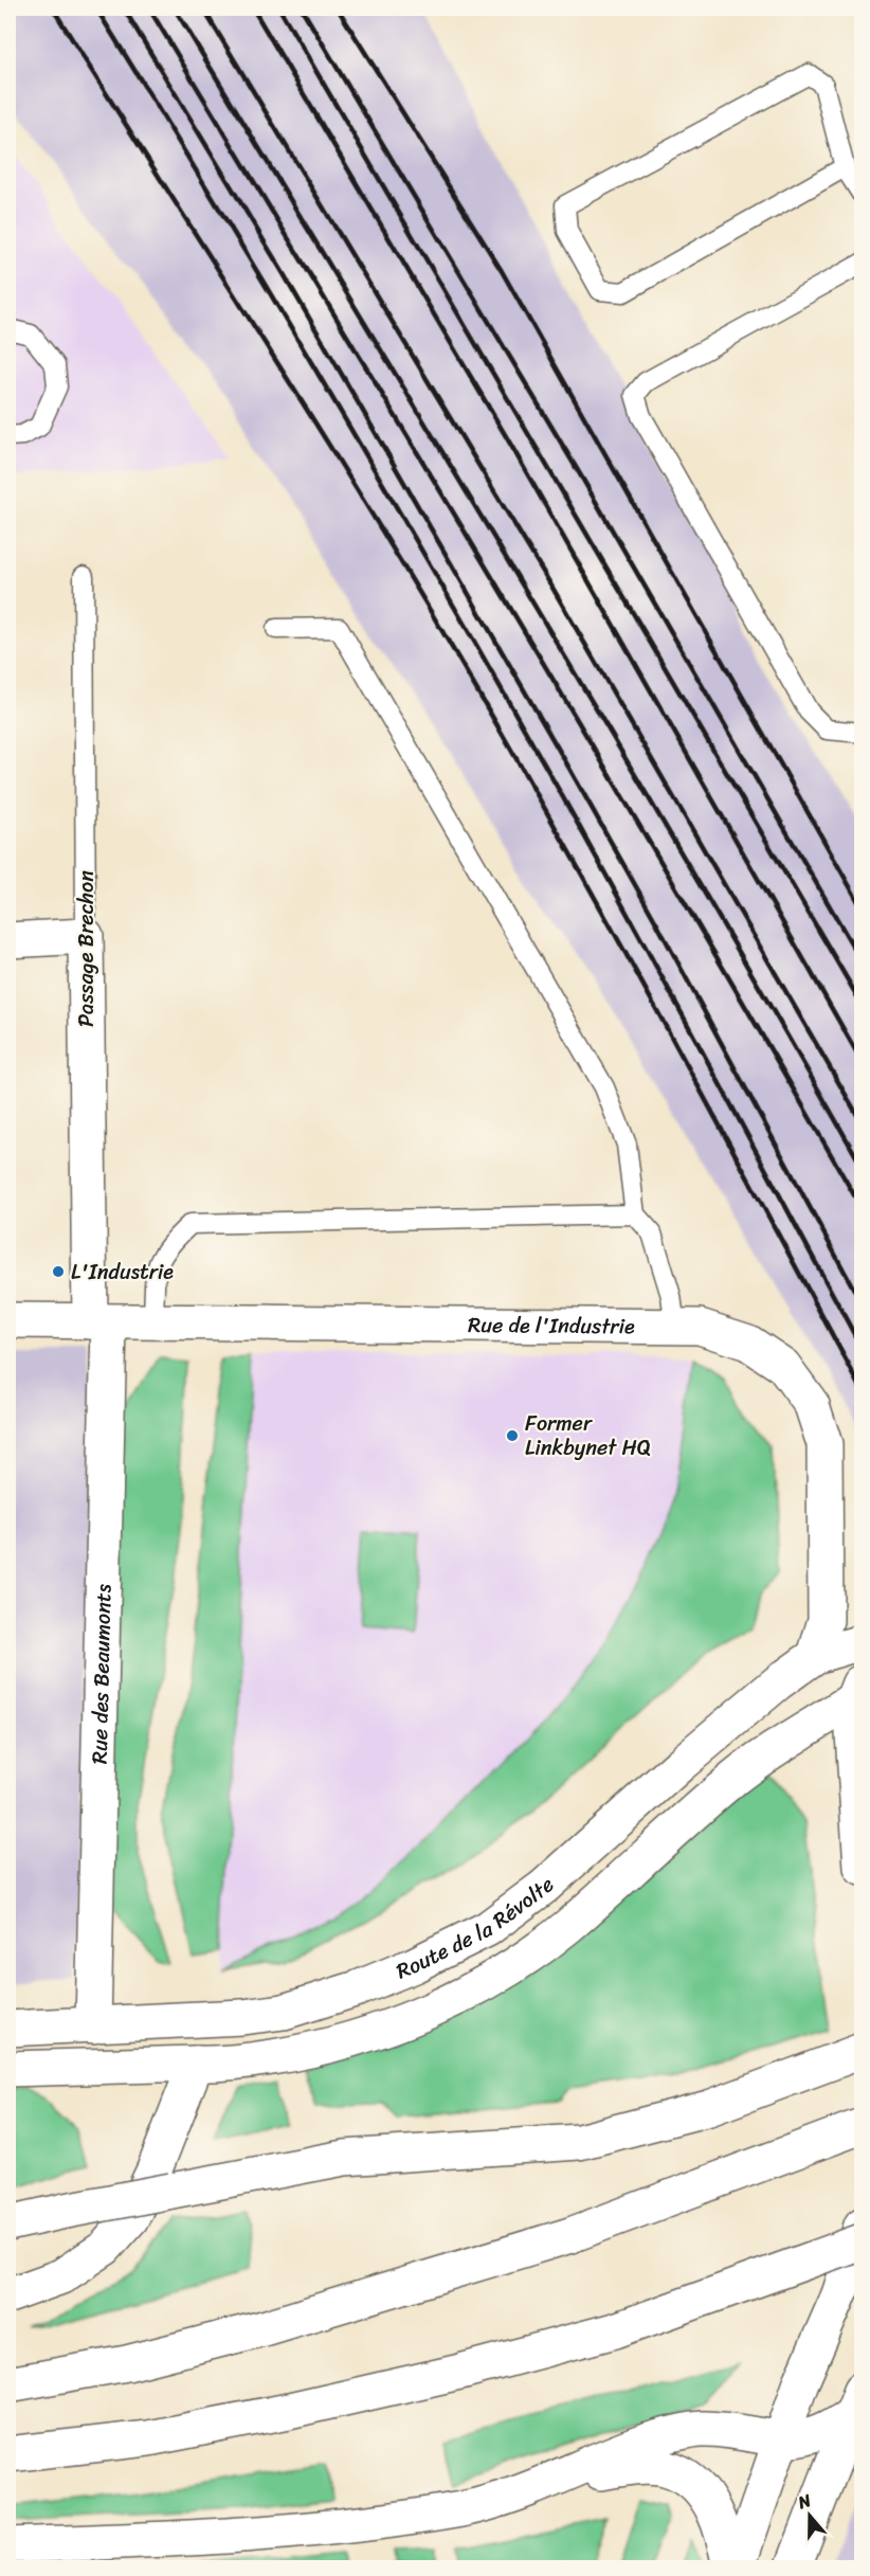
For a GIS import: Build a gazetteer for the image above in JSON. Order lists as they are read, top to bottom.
{
  "streets": {
    "main road": [
      "Passage Brechon",
      "Rue de l'Industrie",
      "Rue des Beaumonts",
      "Route de la Révolte"
    ]
  },
  "crossings": [
    ["Passage Brechon", "Rue de l'Industrie"],
    ["Passage Brechon", "Rue des Beaumonts"],
    ["Rue de l'Industrie", "Rue des Beaumonts"],
    ["Rue de l'Industrie", "Route de la Révolte"],
    ["Rue des Beaumonts", "Route de la Révolte"]
  ],
  "places": ["L'Industrie", "Former Linkbynet HQ"],
  "north": "top"
}
